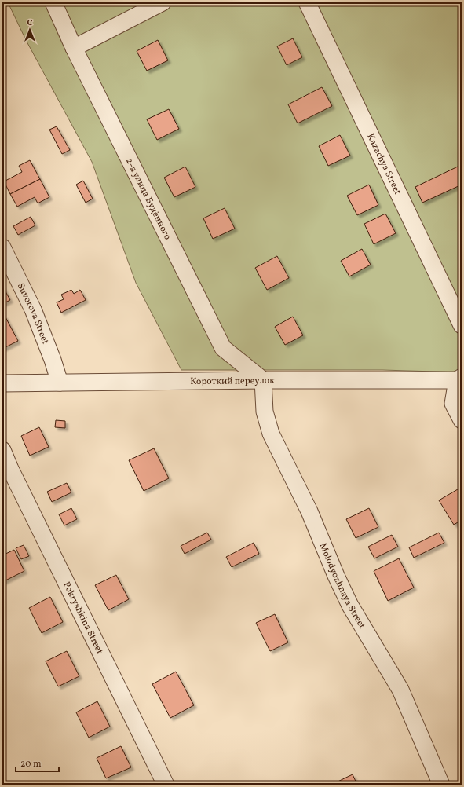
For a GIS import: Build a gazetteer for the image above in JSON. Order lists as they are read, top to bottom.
{
  "streets": {
    "street": [
      "Kazachya Street",
      "2-я улица Будённого",
      "Suvorova Street",
      "Короткий переулок",
      "Molodyozhnaya Street",
      "Pokryshkina Street"
    ]
  },
  "crossings": [
    ["2-я улица Будённого", "Короткий переулок"],
    ["2-я улица Будённого", "Molodyozhnaya Street"],
    ["Suvorova Street", "Короткий переулок"],
    ["Короткий переулок", "Molodyozhnaya Street"]
  ],
  "scale_bar": "20 m",
  "north": "top"
}
